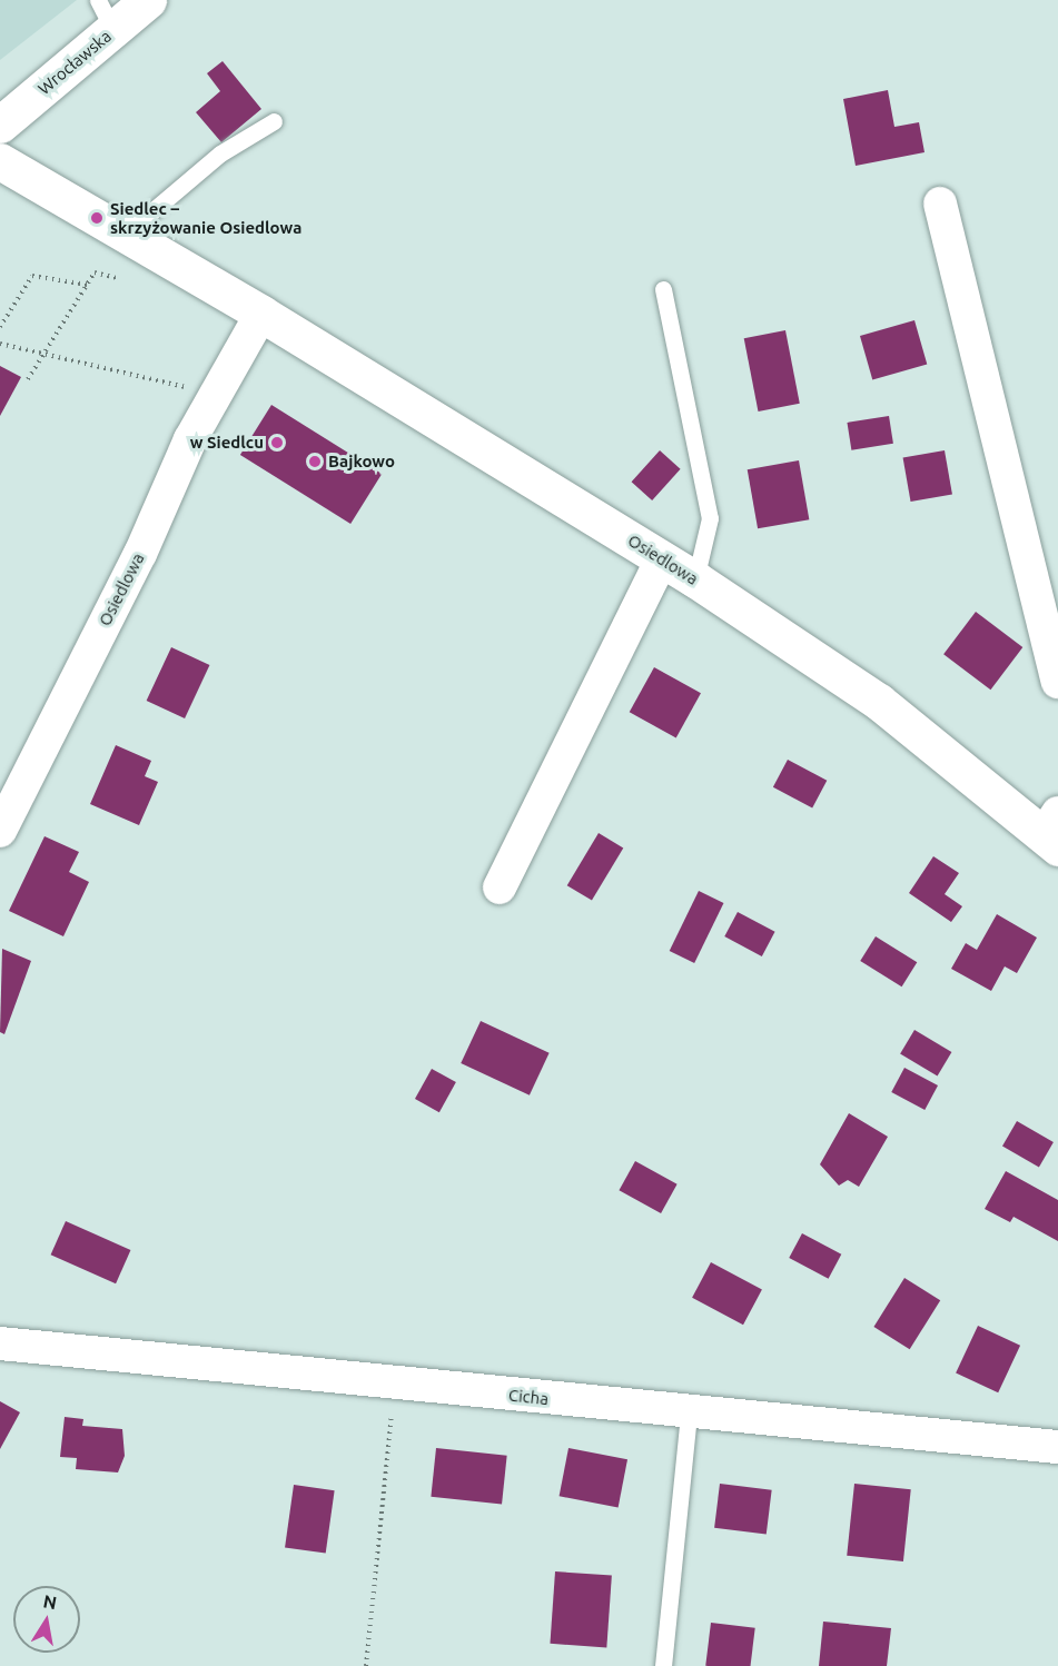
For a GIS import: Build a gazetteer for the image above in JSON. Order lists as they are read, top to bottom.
{
  "streets": {
    "street": ["Wrocławska", "Osiedlowa", "Cicha"]
  },
  "places": ["Siedlec – skrzyżowanie Osiedlowa", "w Siedlcu", "Bajkowo"],
  "north": "top"
}
